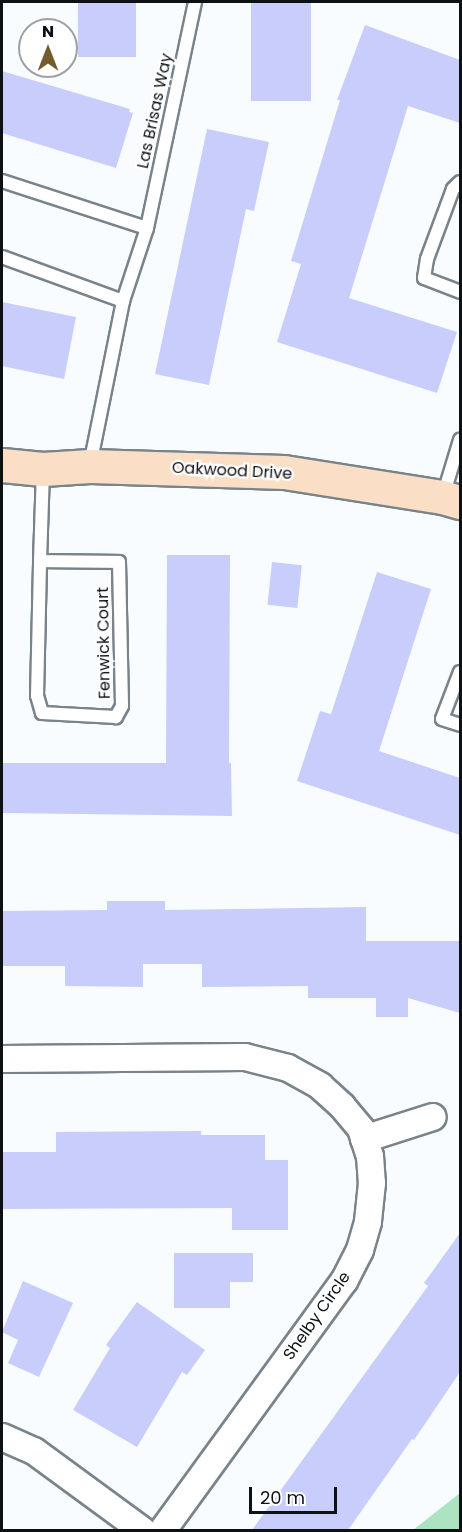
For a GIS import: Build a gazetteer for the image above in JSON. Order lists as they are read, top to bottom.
{
  "streets": {
    "street": ["Oakwood Drive", "Shelby Circle"],
    "lane": ["Las Brisas Way", "Fenwick Court"]
  },
  "crossings": [
    ["Las Brisas Way", "Oakwood Drive"],
    ["Oakwood Drive", "Fenwick Court"]
  ],
  "scale_bar": "20 m",
  "north": "top"
}
